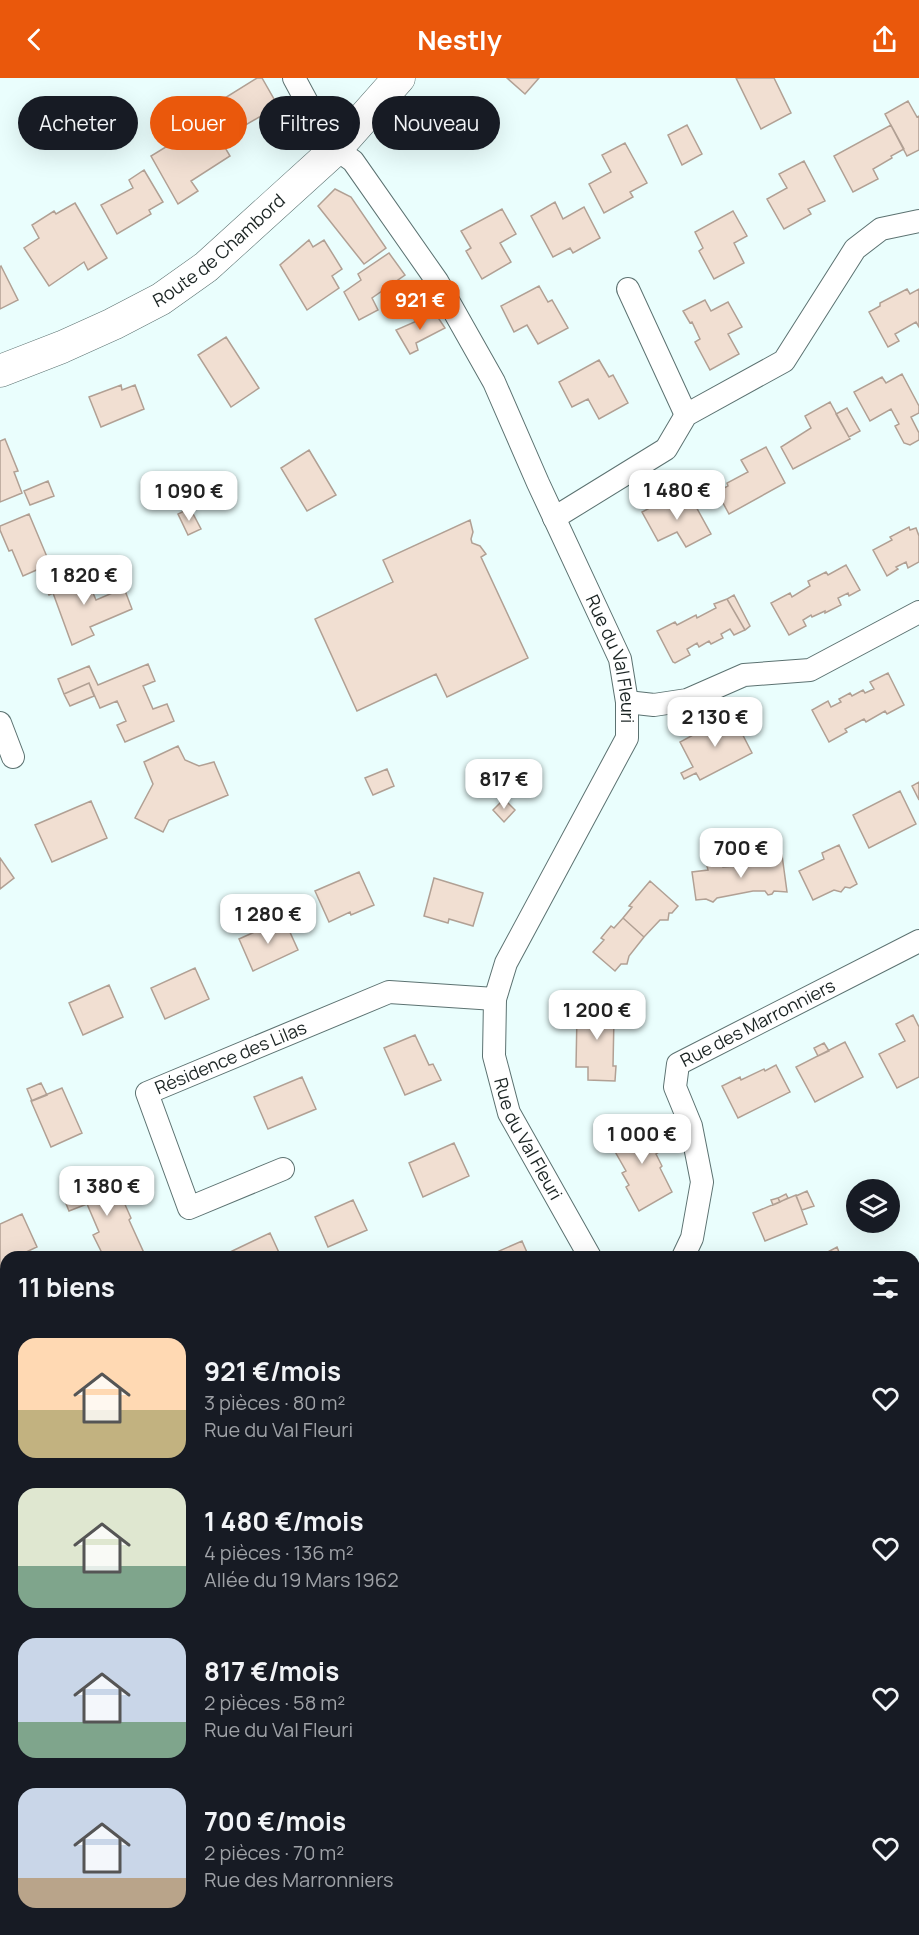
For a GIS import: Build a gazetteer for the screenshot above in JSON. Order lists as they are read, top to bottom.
{
  "streets": {
    "main road": ["Route de Chambord"],
    "street": ["Rue du Val Fleuri", "Rue des Marronniers", "Résidence des Lilas"]
  },
  "crossings": [
    ["Rue du Val Fleuri", "Résidence des Lilas"]
  ],
  "page": {
    "header": "Nestly",
    "chip": [
      "Acheter",
      "Louer",
      "Filtres",
      "Nouveau"
    ],
    "price": [
      "921 €",
      "1 480 €",
      "1 090 €",
      "1 820 €",
      "2 130 €",
      "817 €",
      "700 €",
      "1 280 €",
      "1 200 €",
      "1 000 €",
      "1 380 €"
    ],
    "heading": "11 biens",
    "list": [
      {
        "name": "921 €/mois",
        "note": "3 pièces · 80 m² · Rue du Val Fleuri"
      },
      {
        "name": "1 480 €/mois",
        "note": "4 pièces · 136 m² · Allée du 19 Mars 1962"
      },
      {
        "name": "817 €/mois",
        "note": "2 pièces · 58 m² · Rue du Val Fleuri"
      },
      {
        "name": "700 €/mois",
        "note": "2 pièces · 70 m² · Rue des Marronniers"
      }
    ]
  }
}
